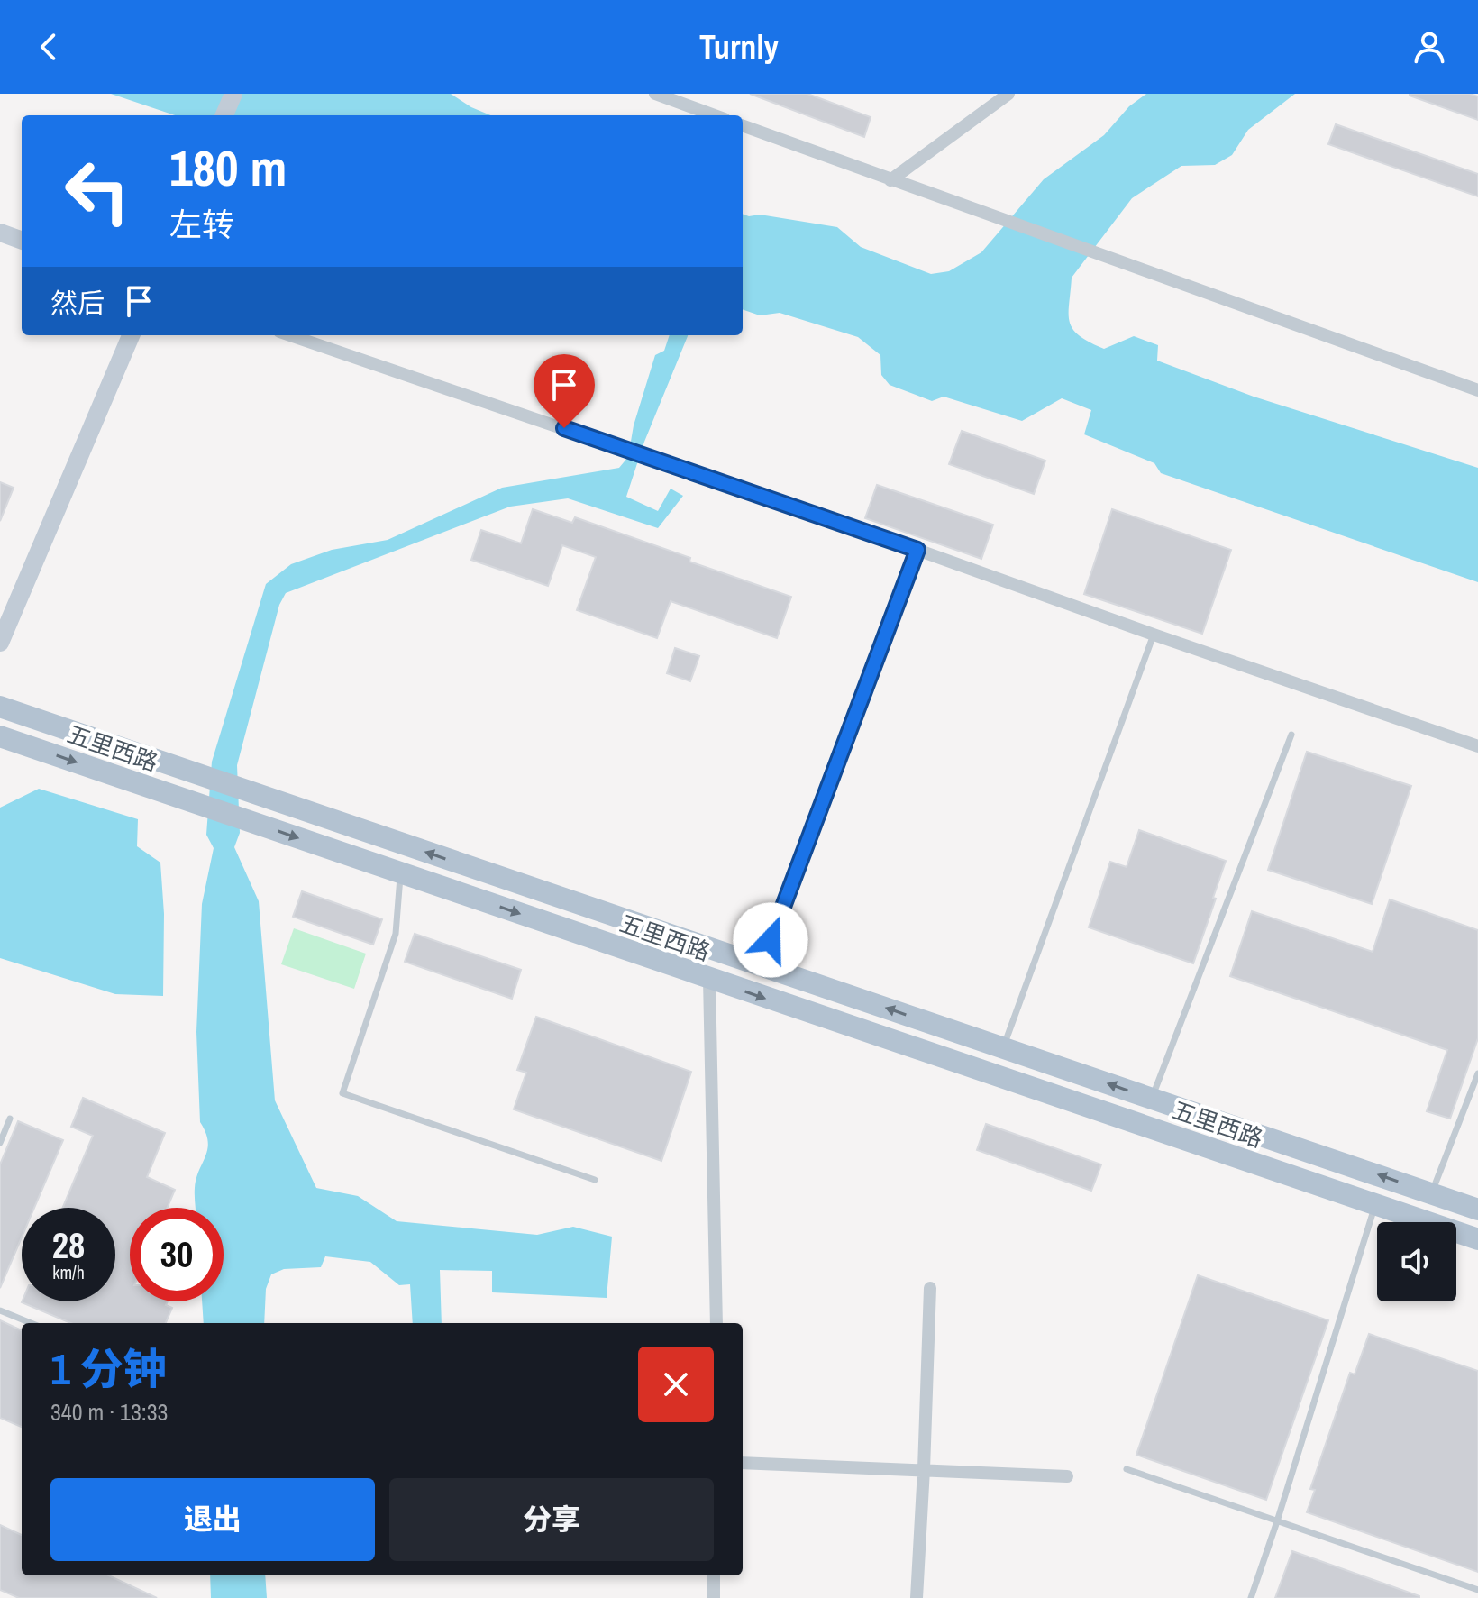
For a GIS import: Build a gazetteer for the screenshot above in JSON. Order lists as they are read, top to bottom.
{
  "streets": {
    "main road": ["五里西路"]
  },
  "page": {
    "header": "Turnly",
    "turn": ["180 m", "左转"],
    "then": "然后",
    "speed": "28 km/h",
    "limit": "30",
    "heading": ["1 分钟", "340 m · 13:33"],
    "buttons": ["退出", "分享"]
  }
}
